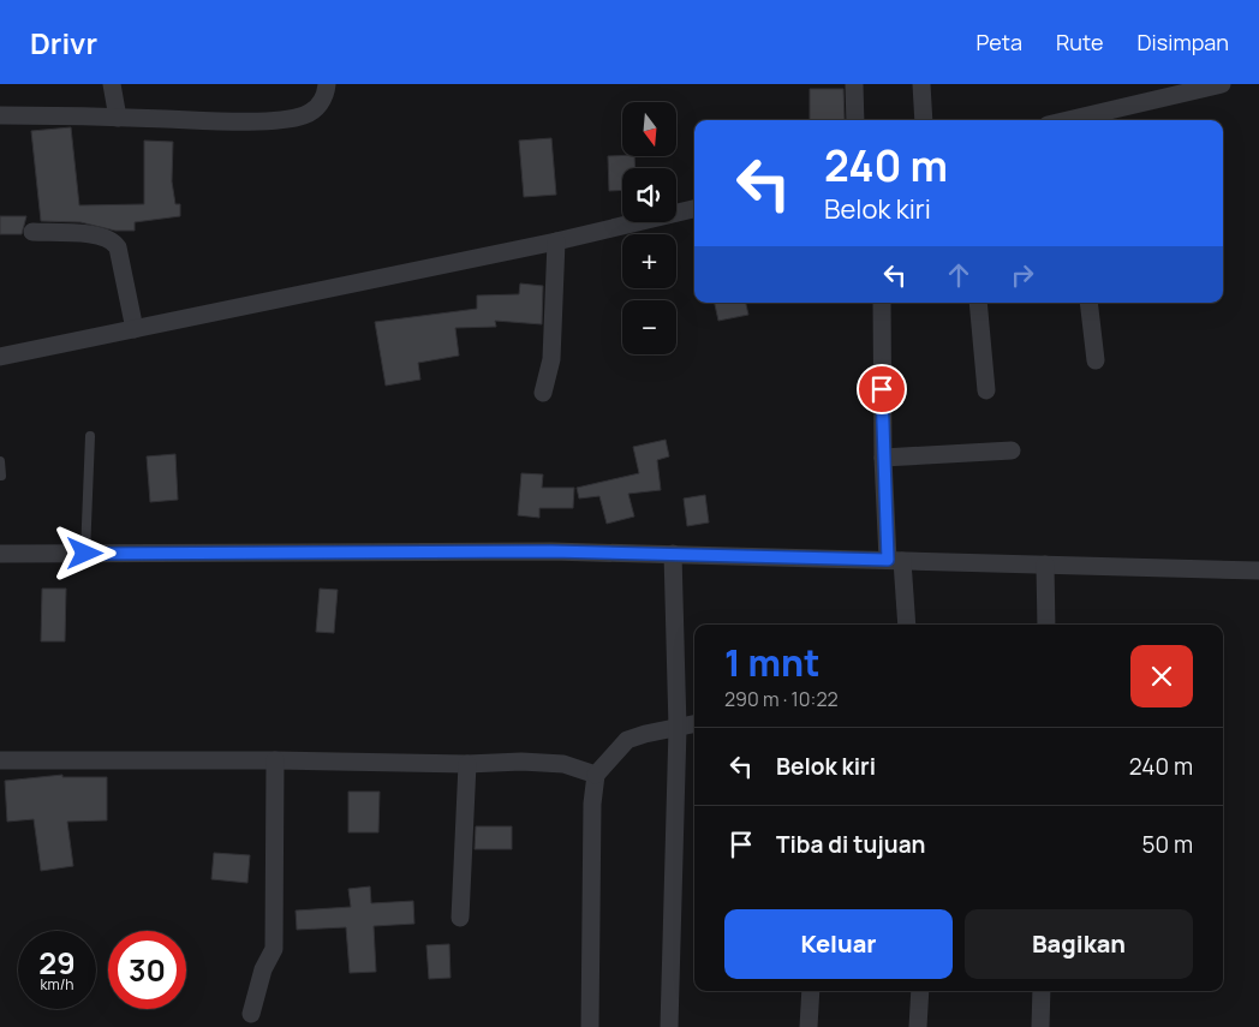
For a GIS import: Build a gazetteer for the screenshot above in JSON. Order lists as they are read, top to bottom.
{
  "north": "bottom",
  "page": {
    "header": "Drivr",
    "nav": ["Peta", "Rute", "Disimpan"],
    "map_buttons": ["+", "−"],
    "turn": ["240 m", "Belok kiri"],
    "heading": ["1 mnt", "290 m · 10:22"],
    "list": [
      {
        "name": "Belok kiri",
        "value": "240 m"
      },
      {
        "name": "Tiba di tujuan",
        "value": "50 m"
      }
    ],
    "buttons": ["Keluar", "Bagikan"],
    "speed": "29 km/h",
    "limit": "30"
  }
}
